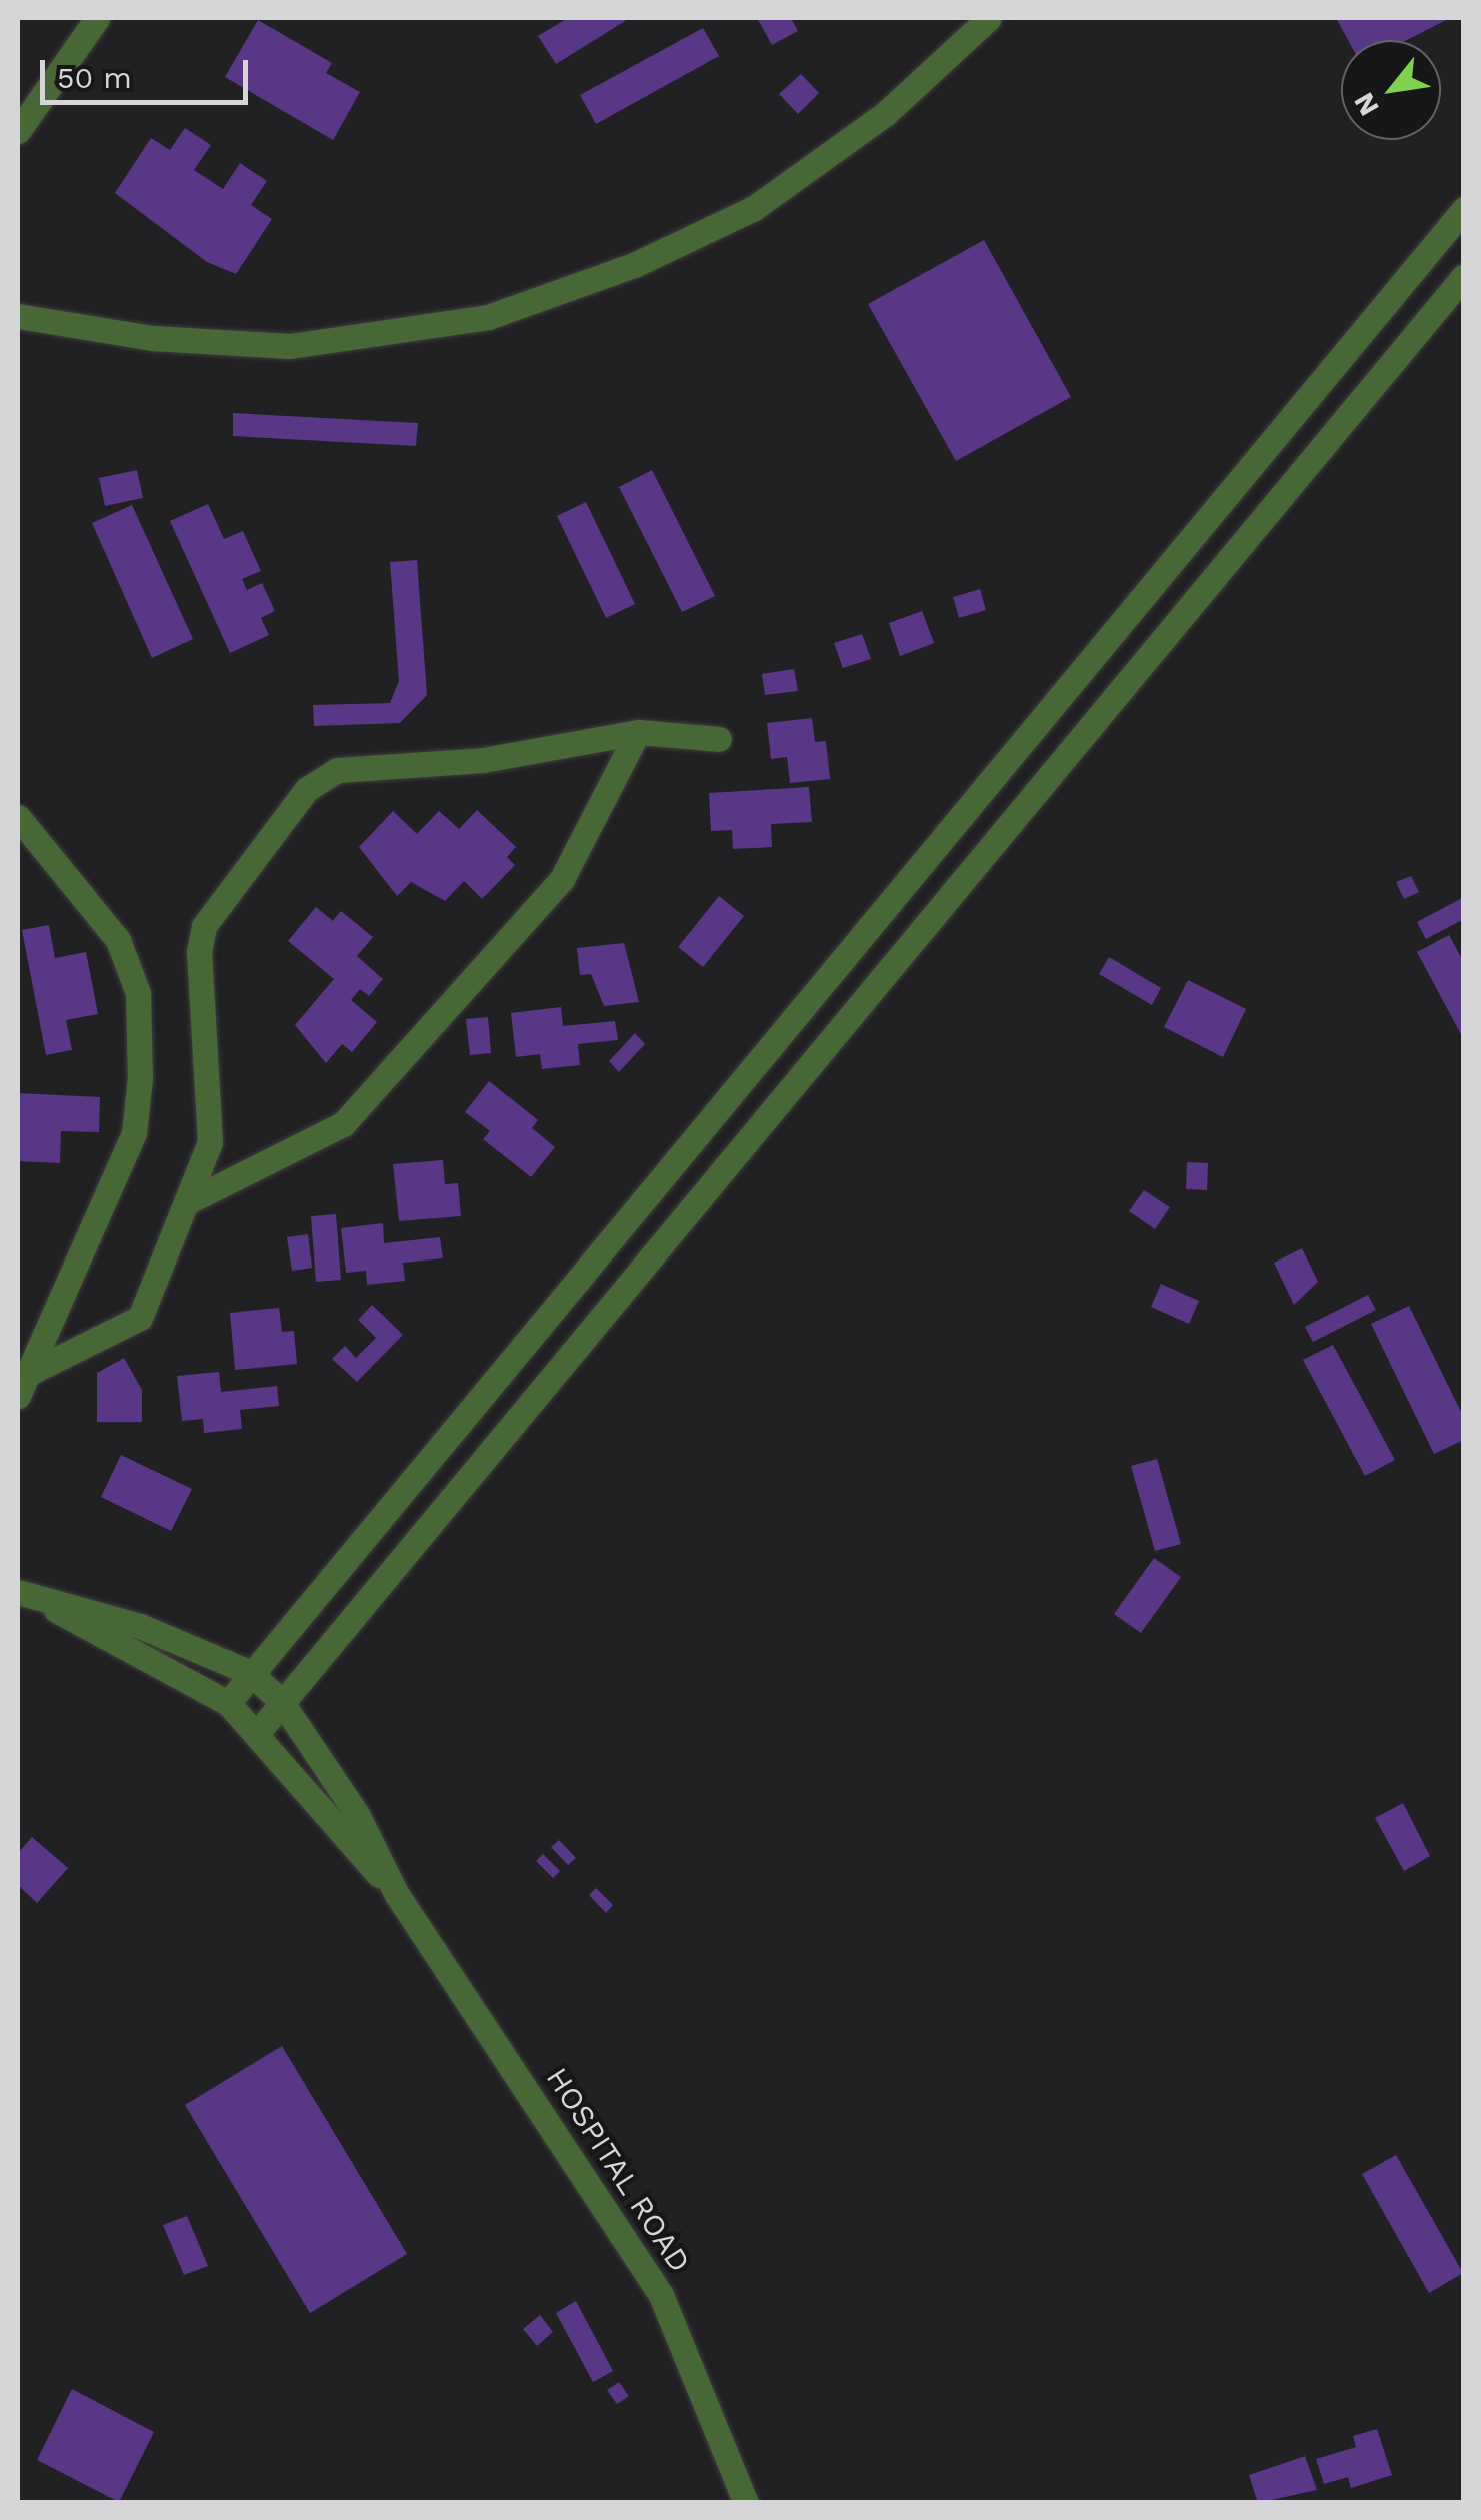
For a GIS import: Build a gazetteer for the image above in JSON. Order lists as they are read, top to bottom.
{
  "streets": {
    "street": ["HOSPITAL ROAD"]
  },
  "scale_bar": "50 m",
  "north": "bottom left"
}
